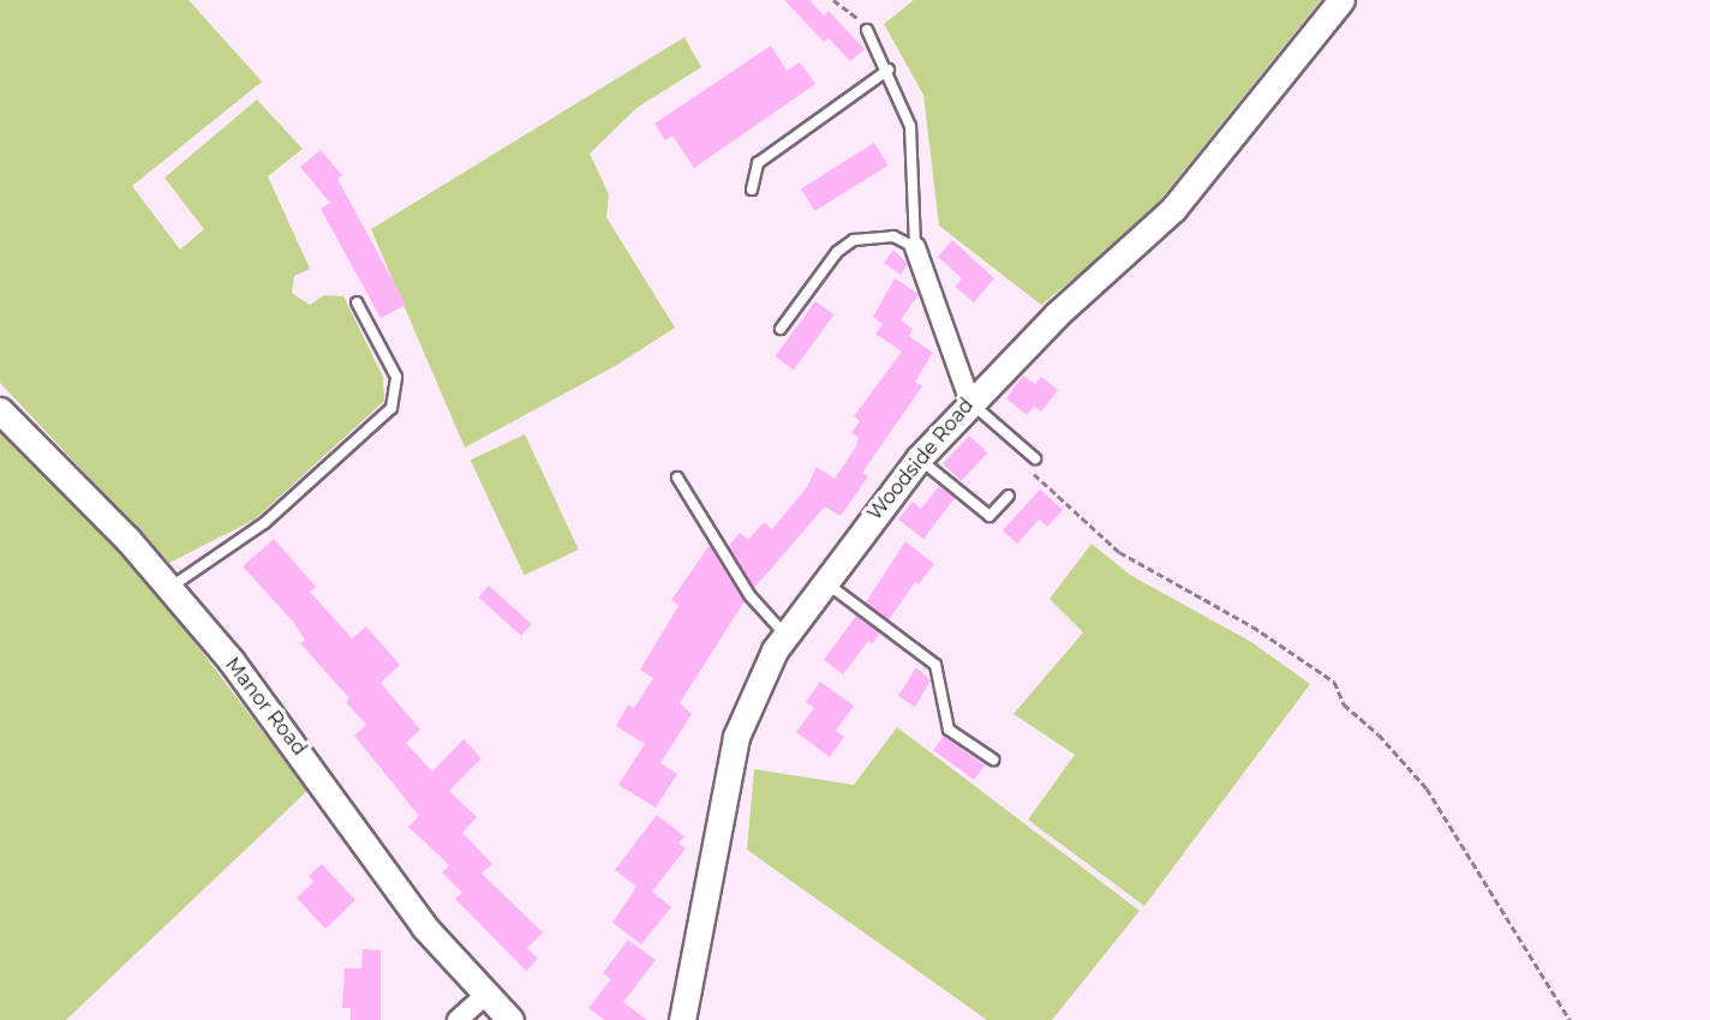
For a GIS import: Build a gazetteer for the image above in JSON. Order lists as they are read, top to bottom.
{
  "streets": {
    "street": ["Woodside Road", "Manor Road"]
  }
}
